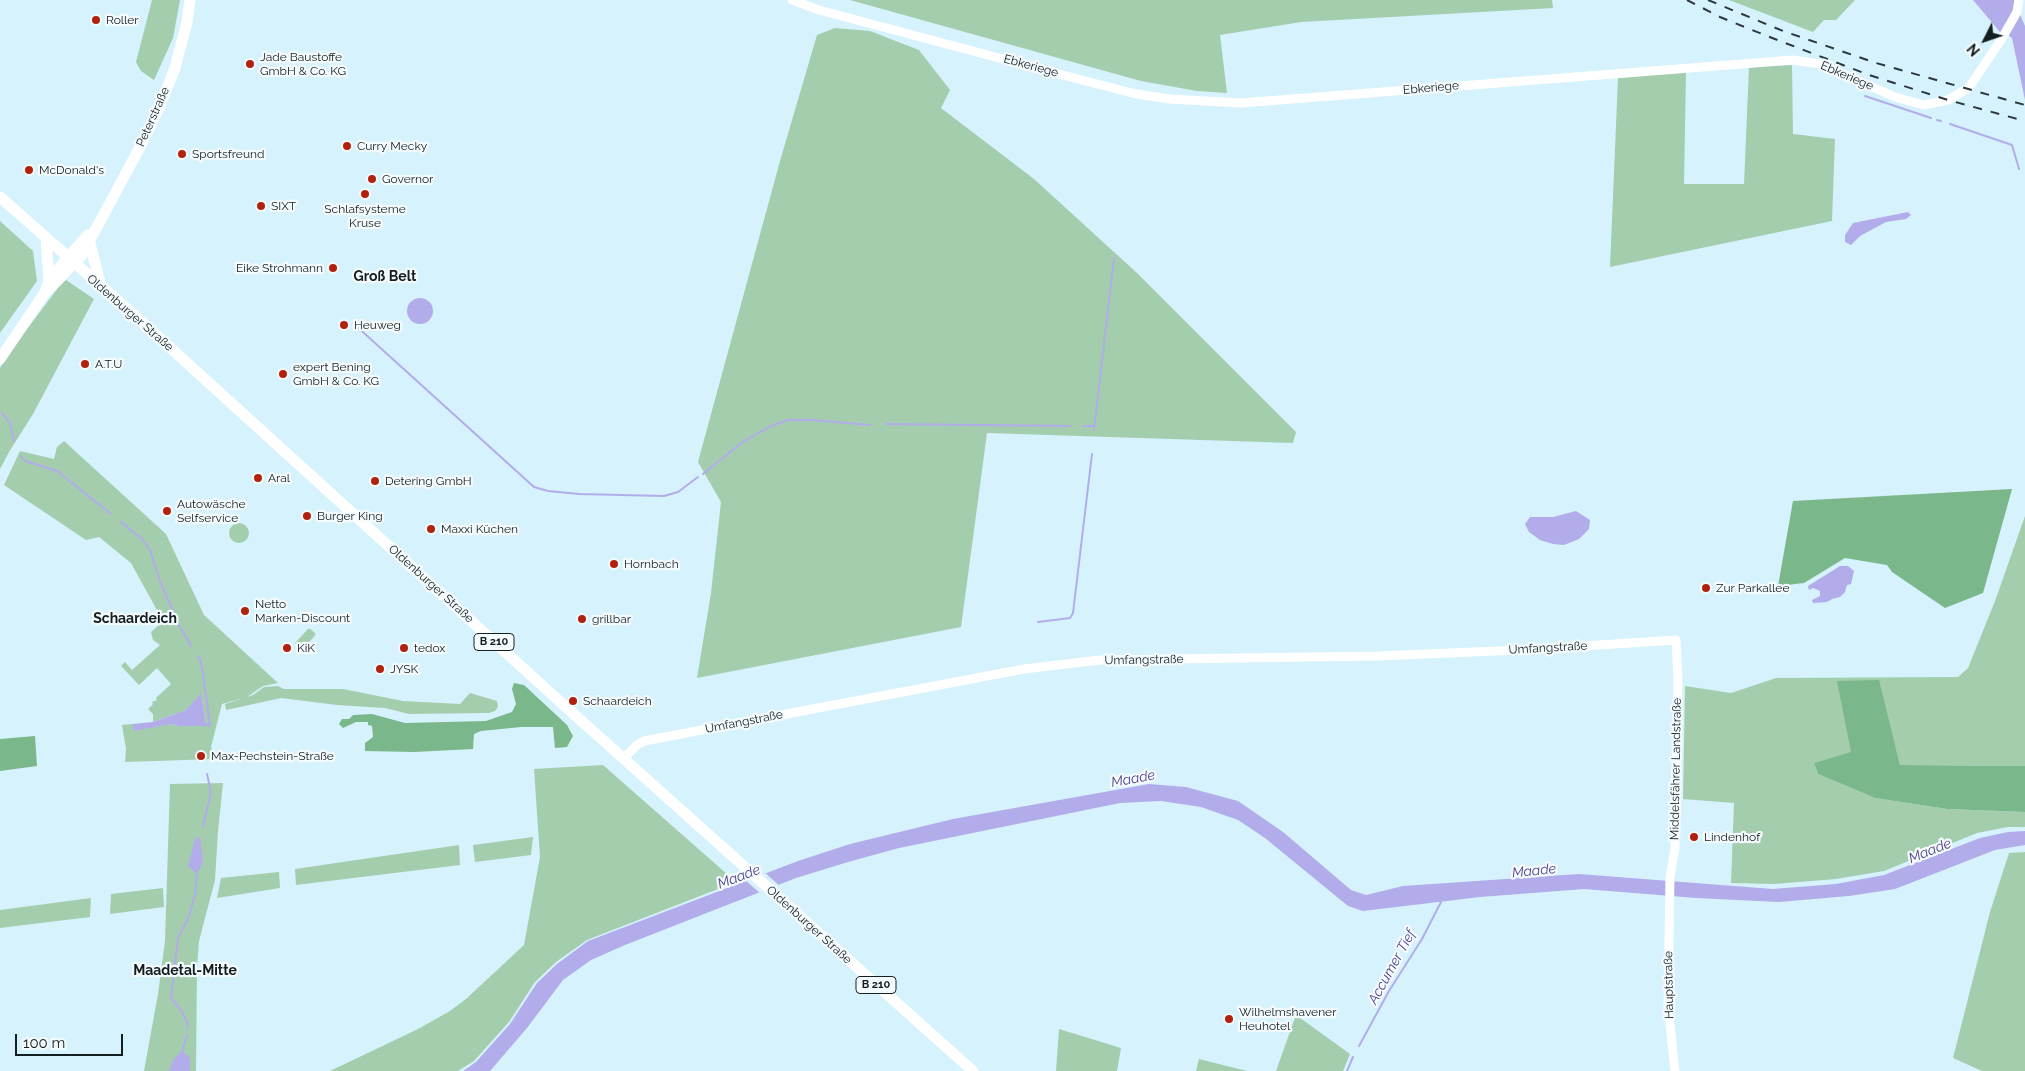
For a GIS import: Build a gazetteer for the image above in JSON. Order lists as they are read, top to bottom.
{
  "streets": {
    "main road": ["Peterstraße", "Oldenburger Straße", "B 210"],
    "street": [
      "Ebkeriege",
      "Umfangstraße",
      "Middelsfährer Landstraße",
      "Hauptstraße"
    ]
  },
  "crossings": [
    ["Peterstraße", "Oldenburger Straße"],
    ["Oldenburger Straße", "Umfangstraße"],
    ["Umfangstraße", "Middelsfährer Landstraße"],
    ["Middelsfährer Landstraße", "Hauptstraße"]
  ],
  "districts": ["Groß Belt", "Schaardeich", "Maadetal-Mitte"],
  "water": ["Maade", "Accumer Tief"],
  "places": [
    "Roller",
    "Jade Baustoffe GmbH & Co. KG",
    "Curry Mecky",
    "Sportsfreund",
    "McDonald's",
    "Governor",
    "Schlafsysteme Kruse",
    "SIXT",
    "Eike Strohmann",
    "Heuweg",
    "A.T.U",
    "expert Bening GmbH & Co. KG",
    "Aral",
    "Detering GmbH",
    "Autowäsche Selfservice",
    "Burger King",
    "Maxxi Küchen",
    "Hornbach",
    "Zur Parkallee",
    "Netto Marken-Discount",
    "grillbar",
    "KiK",
    "tedox",
    "JYSK",
    "Schaardeich",
    "Max-Pechstein-Straße",
    "Lindenhof",
    "Wilhelmshavener Heuhotel"
  ],
  "scale_bar": "100 m",
  "north": "bottom left"
}
